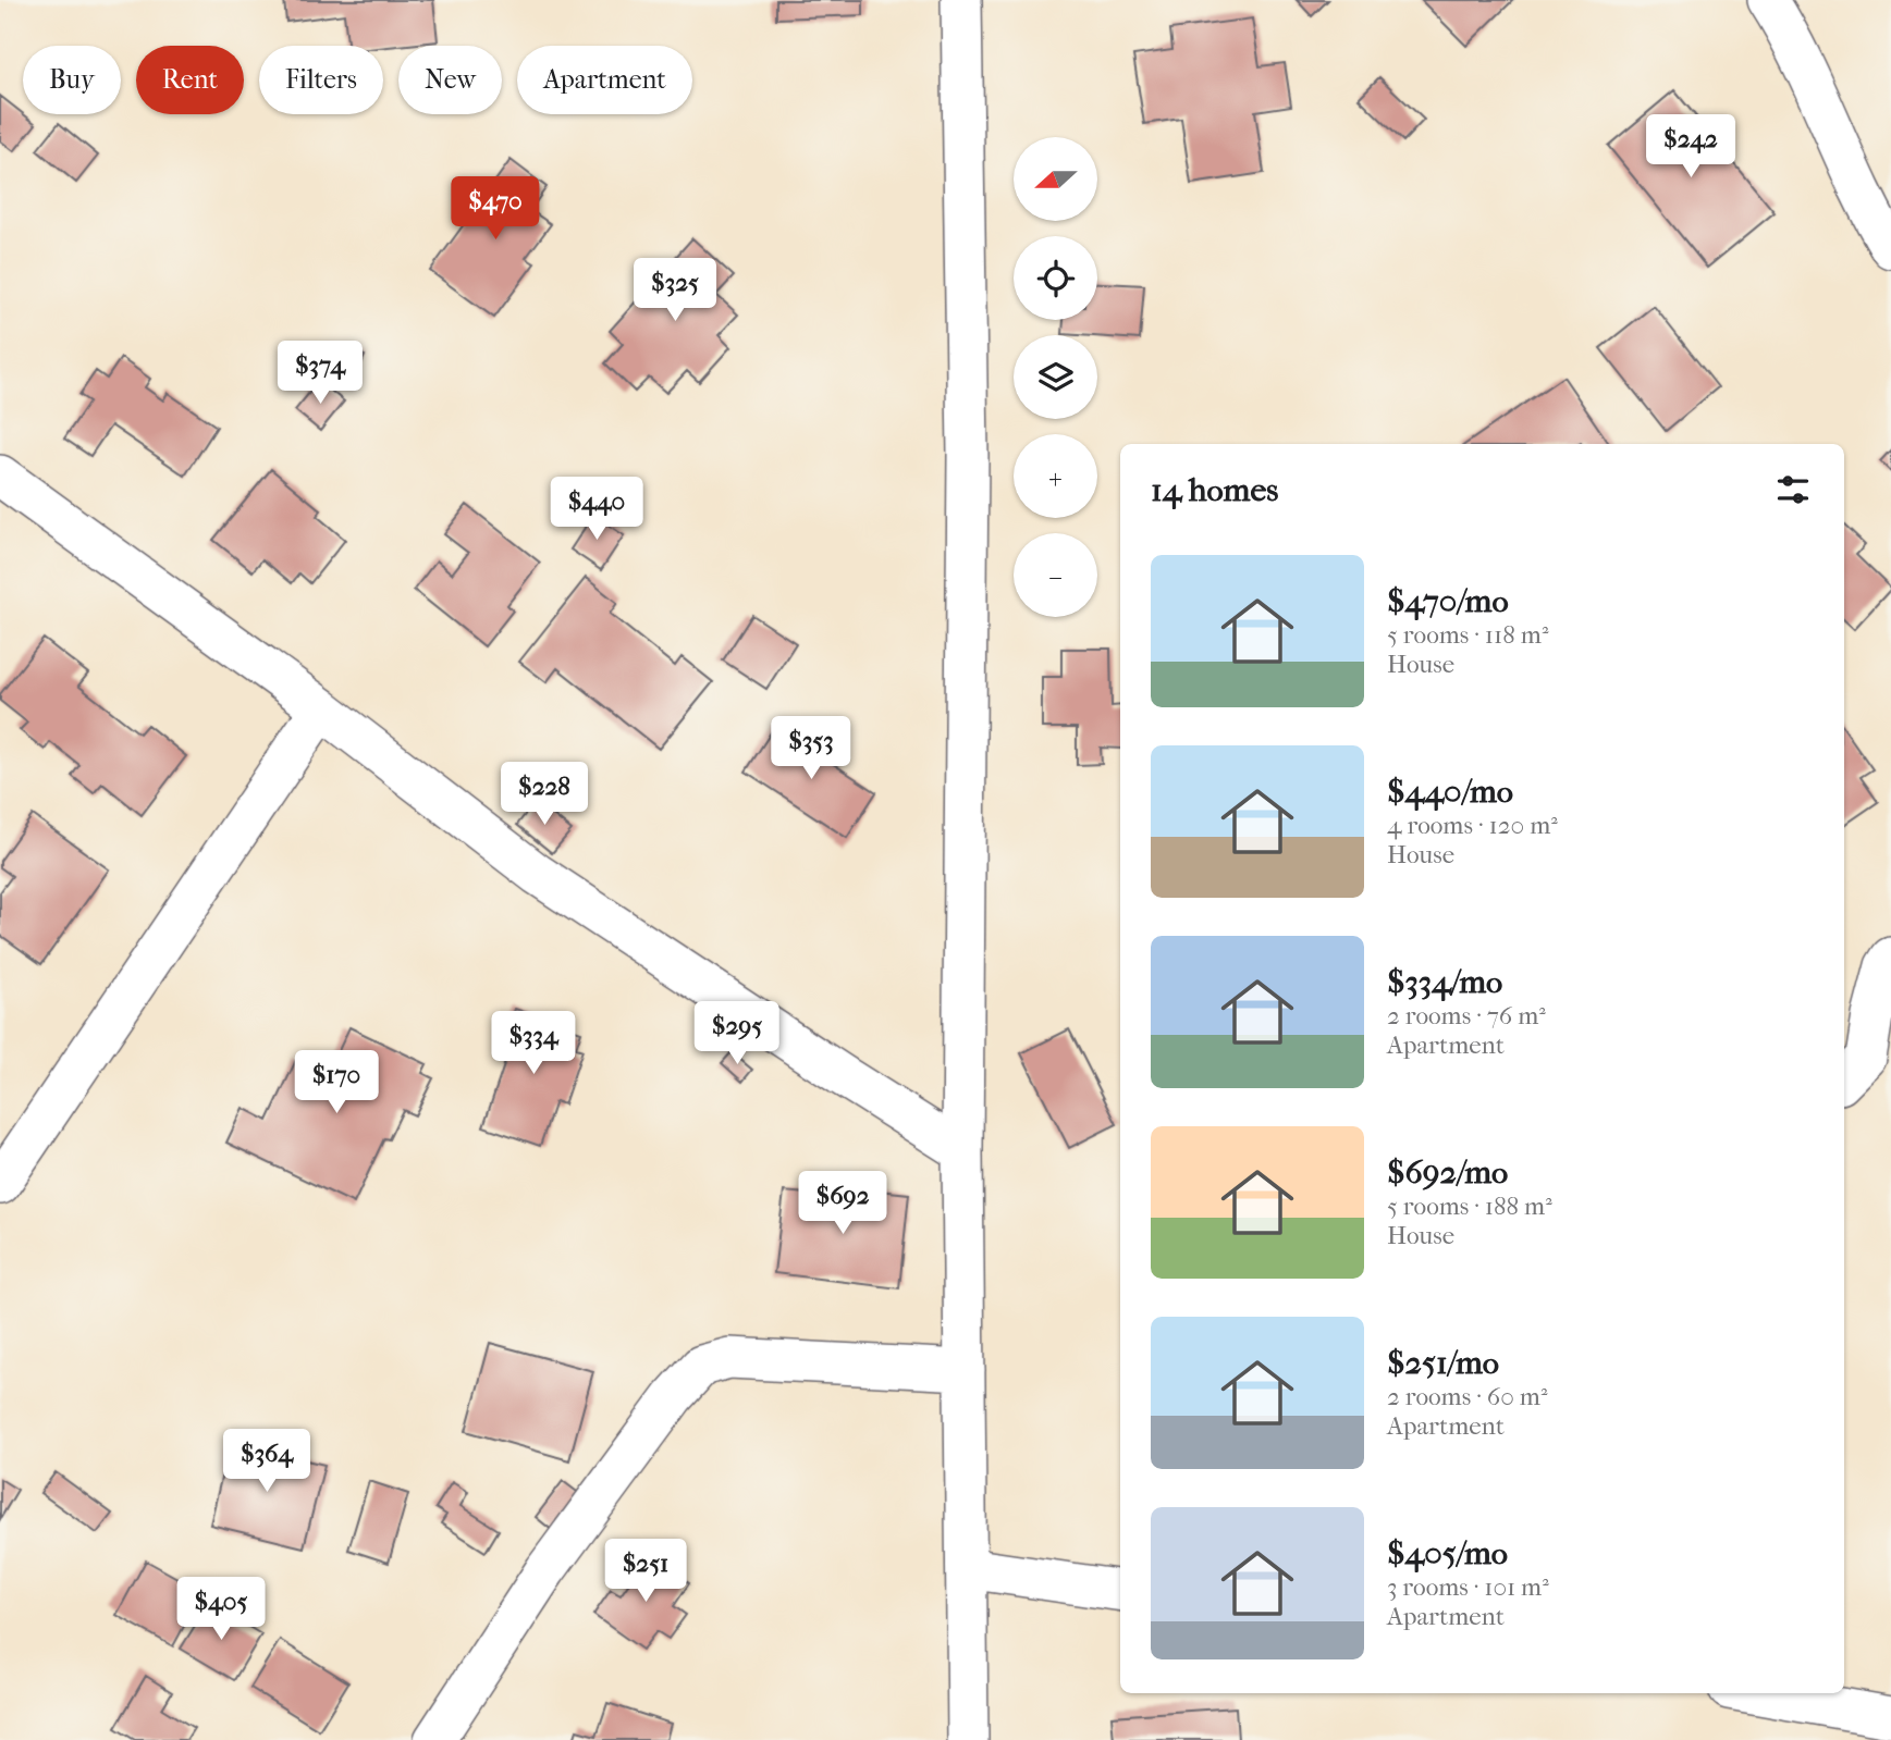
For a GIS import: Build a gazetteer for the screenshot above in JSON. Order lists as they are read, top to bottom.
{
  "north": "left",
  "page": {
    "chip": [
      "Buy",
      "Rent",
      "Filters",
      "New",
      "Apartment"
    ],
    "price": [
      "$242",
      "$470",
      "$325",
      "$374",
      "$440",
      "$353",
      "$228",
      "$295",
      "$334",
      "$170",
      "$692",
      "$364",
      "$251",
      "$405"
    ],
    "map_buttons": ["+", "−"],
    "heading": "14 homes",
    "list": [
      {
        "name": "$470/mo",
        "note": "5 rooms · 118 m² · House"
      },
      {
        "name": "$440/mo",
        "note": "4 rooms · 120 m² · House"
      },
      {
        "name": "$334/mo",
        "note": "2 rooms · 76 m² · Apartment"
      },
      {
        "name": "$692/mo",
        "note": "5 rooms · 188 m² · House"
      },
      {
        "name": "$251/mo",
        "note": "2 rooms · 60 m² · Apartment"
      },
      {
        "name": "$405/mo",
        "note": "3 rooms · 101 m² · Apartment"
      }
    ]
  }
}
